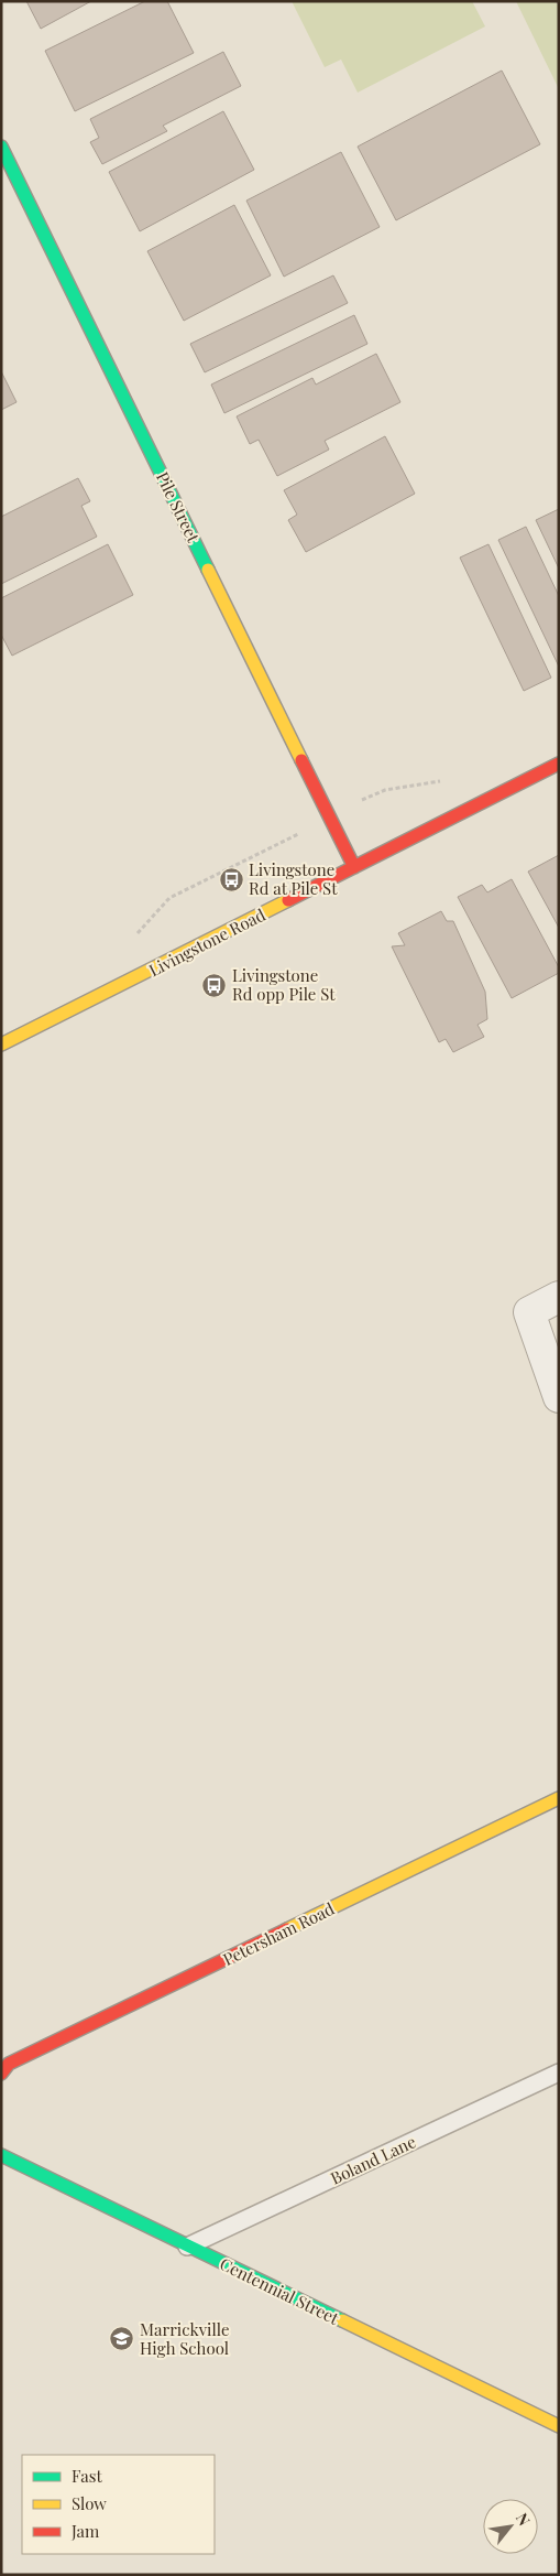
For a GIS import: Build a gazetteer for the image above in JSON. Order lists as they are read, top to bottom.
{
  "streets": {
    "street": [
      "Pile Street",
      "Livingstone Road",
      "Petersham Road",
      "Centennial Street"
    ],
    "lane": ["Boland Lane"]
  },
  "crossings": [
    ["Pile Street", "Livingstone Road"],
    ["Boland Lane", "Centennial Street"]
  ],
  "places": {
    "bus stop": ["Livingstone Rd at Pile St", "Livingstone Rd opp Pile St"],
    "school or university": ["Marrickville High School"]
  },
  "legend": ["Fast", "Slow", "Jam"],
  "north": "top right"
}
